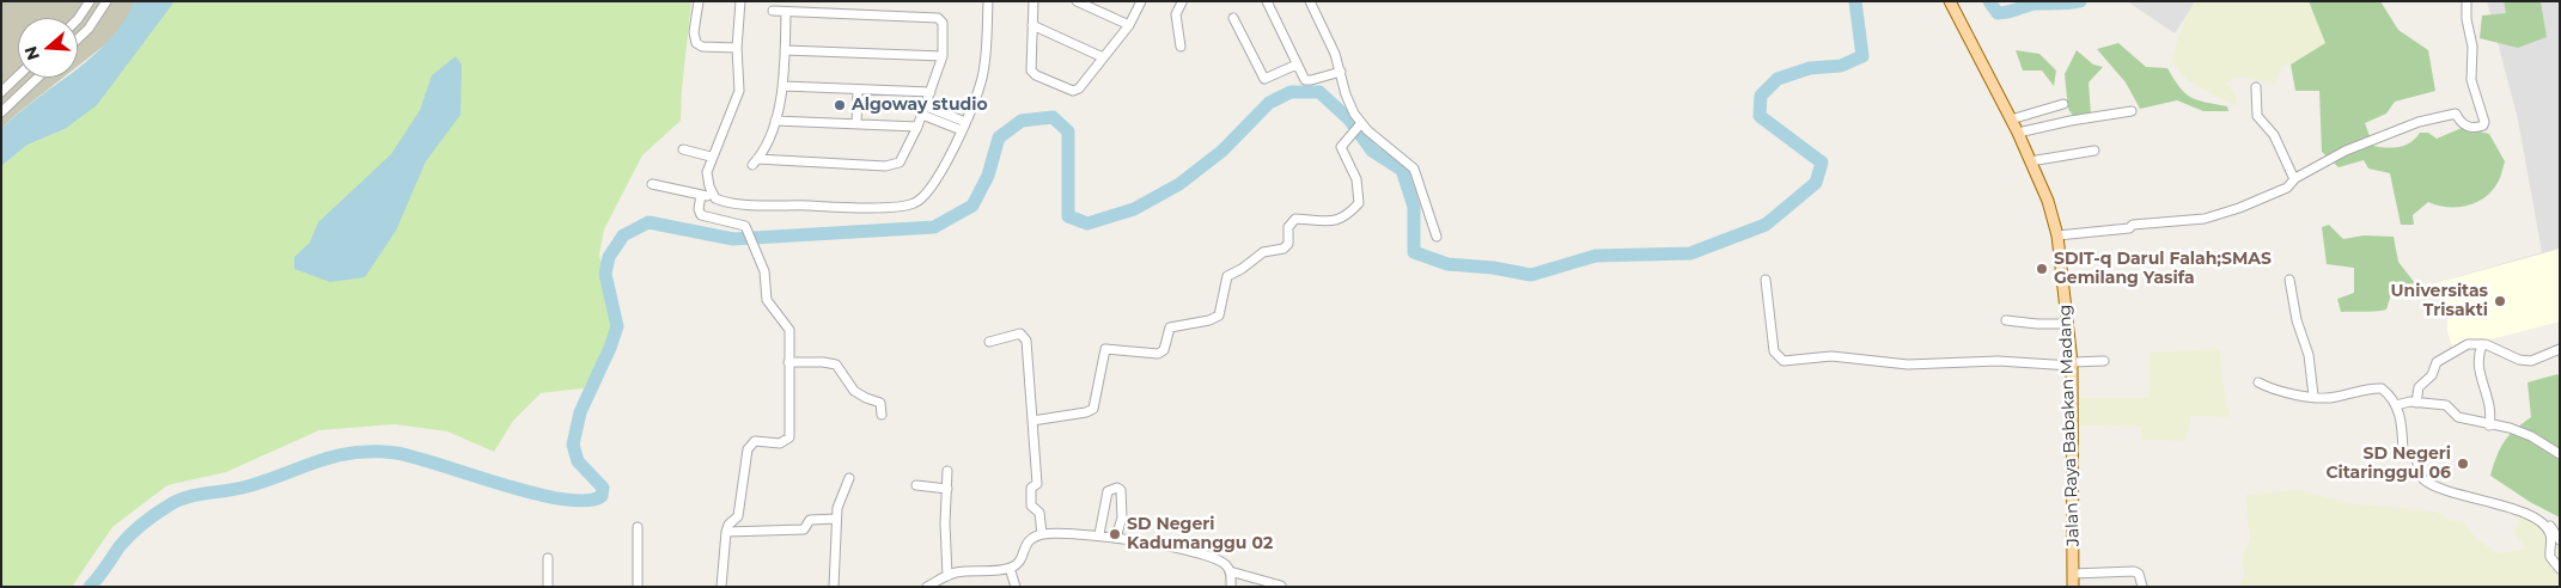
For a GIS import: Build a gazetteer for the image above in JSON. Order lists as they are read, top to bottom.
{
  "streets": {
    "main road": ["Jalan Raya Babakan Madang"]
  },
  "places": [
    "Algoway studio",
    "SDIT-q Darul Falah;SMAS Gemilang Yasifa",
    "Universitas Trisakti",
    "SD Negeri Citaringgul 06",
    "SD Negeri Kadumanggu 02"
  ],
  "north": "left"
}
